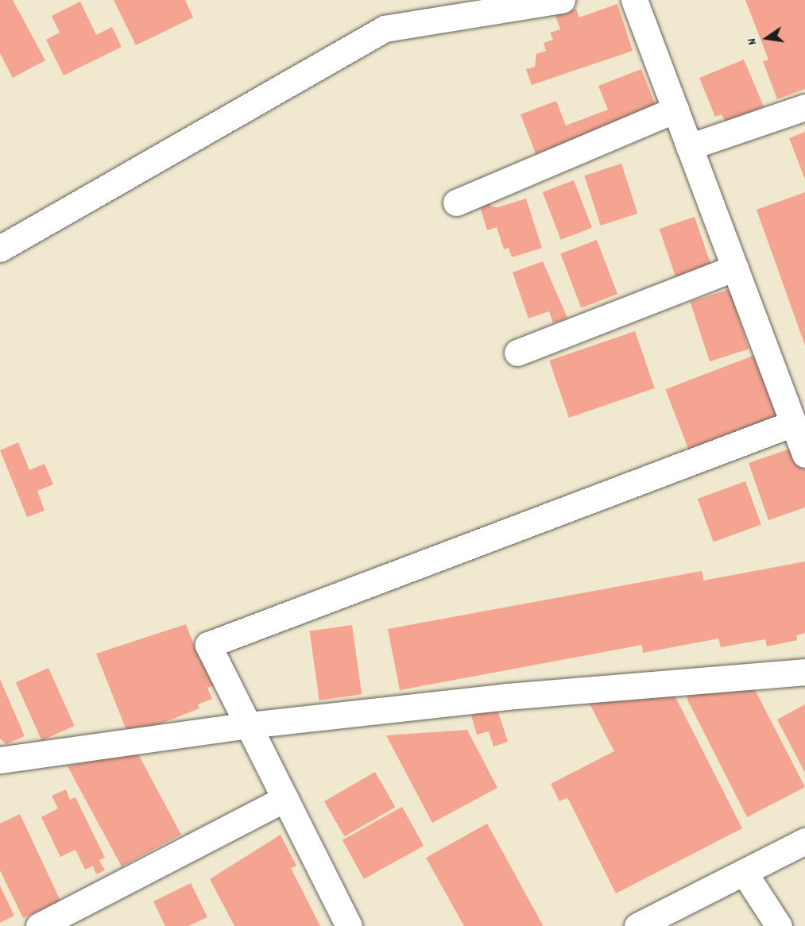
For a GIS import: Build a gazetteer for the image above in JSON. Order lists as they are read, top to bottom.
{
  "north": "left"
}
